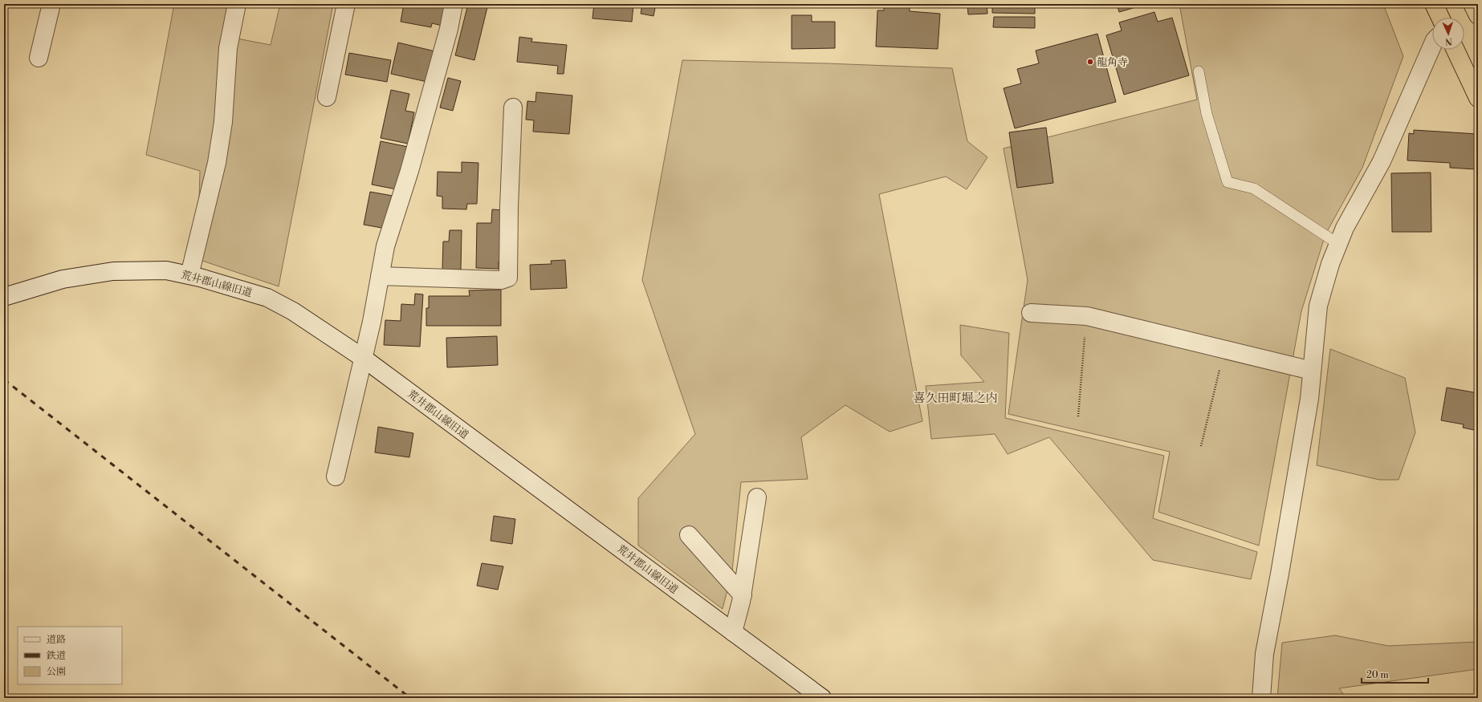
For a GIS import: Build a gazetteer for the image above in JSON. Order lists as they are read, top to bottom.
{
  "streets": {
    "street": ["荒井郡山線旧道"]
  },
  "districts": ["喜久田町堀之内"],
  "places": ["龍角寺"],
  "legend": ["道路", "鉄道", "公園"],
  "scale_bar": "20 m",
  "north": "bottom"
}
